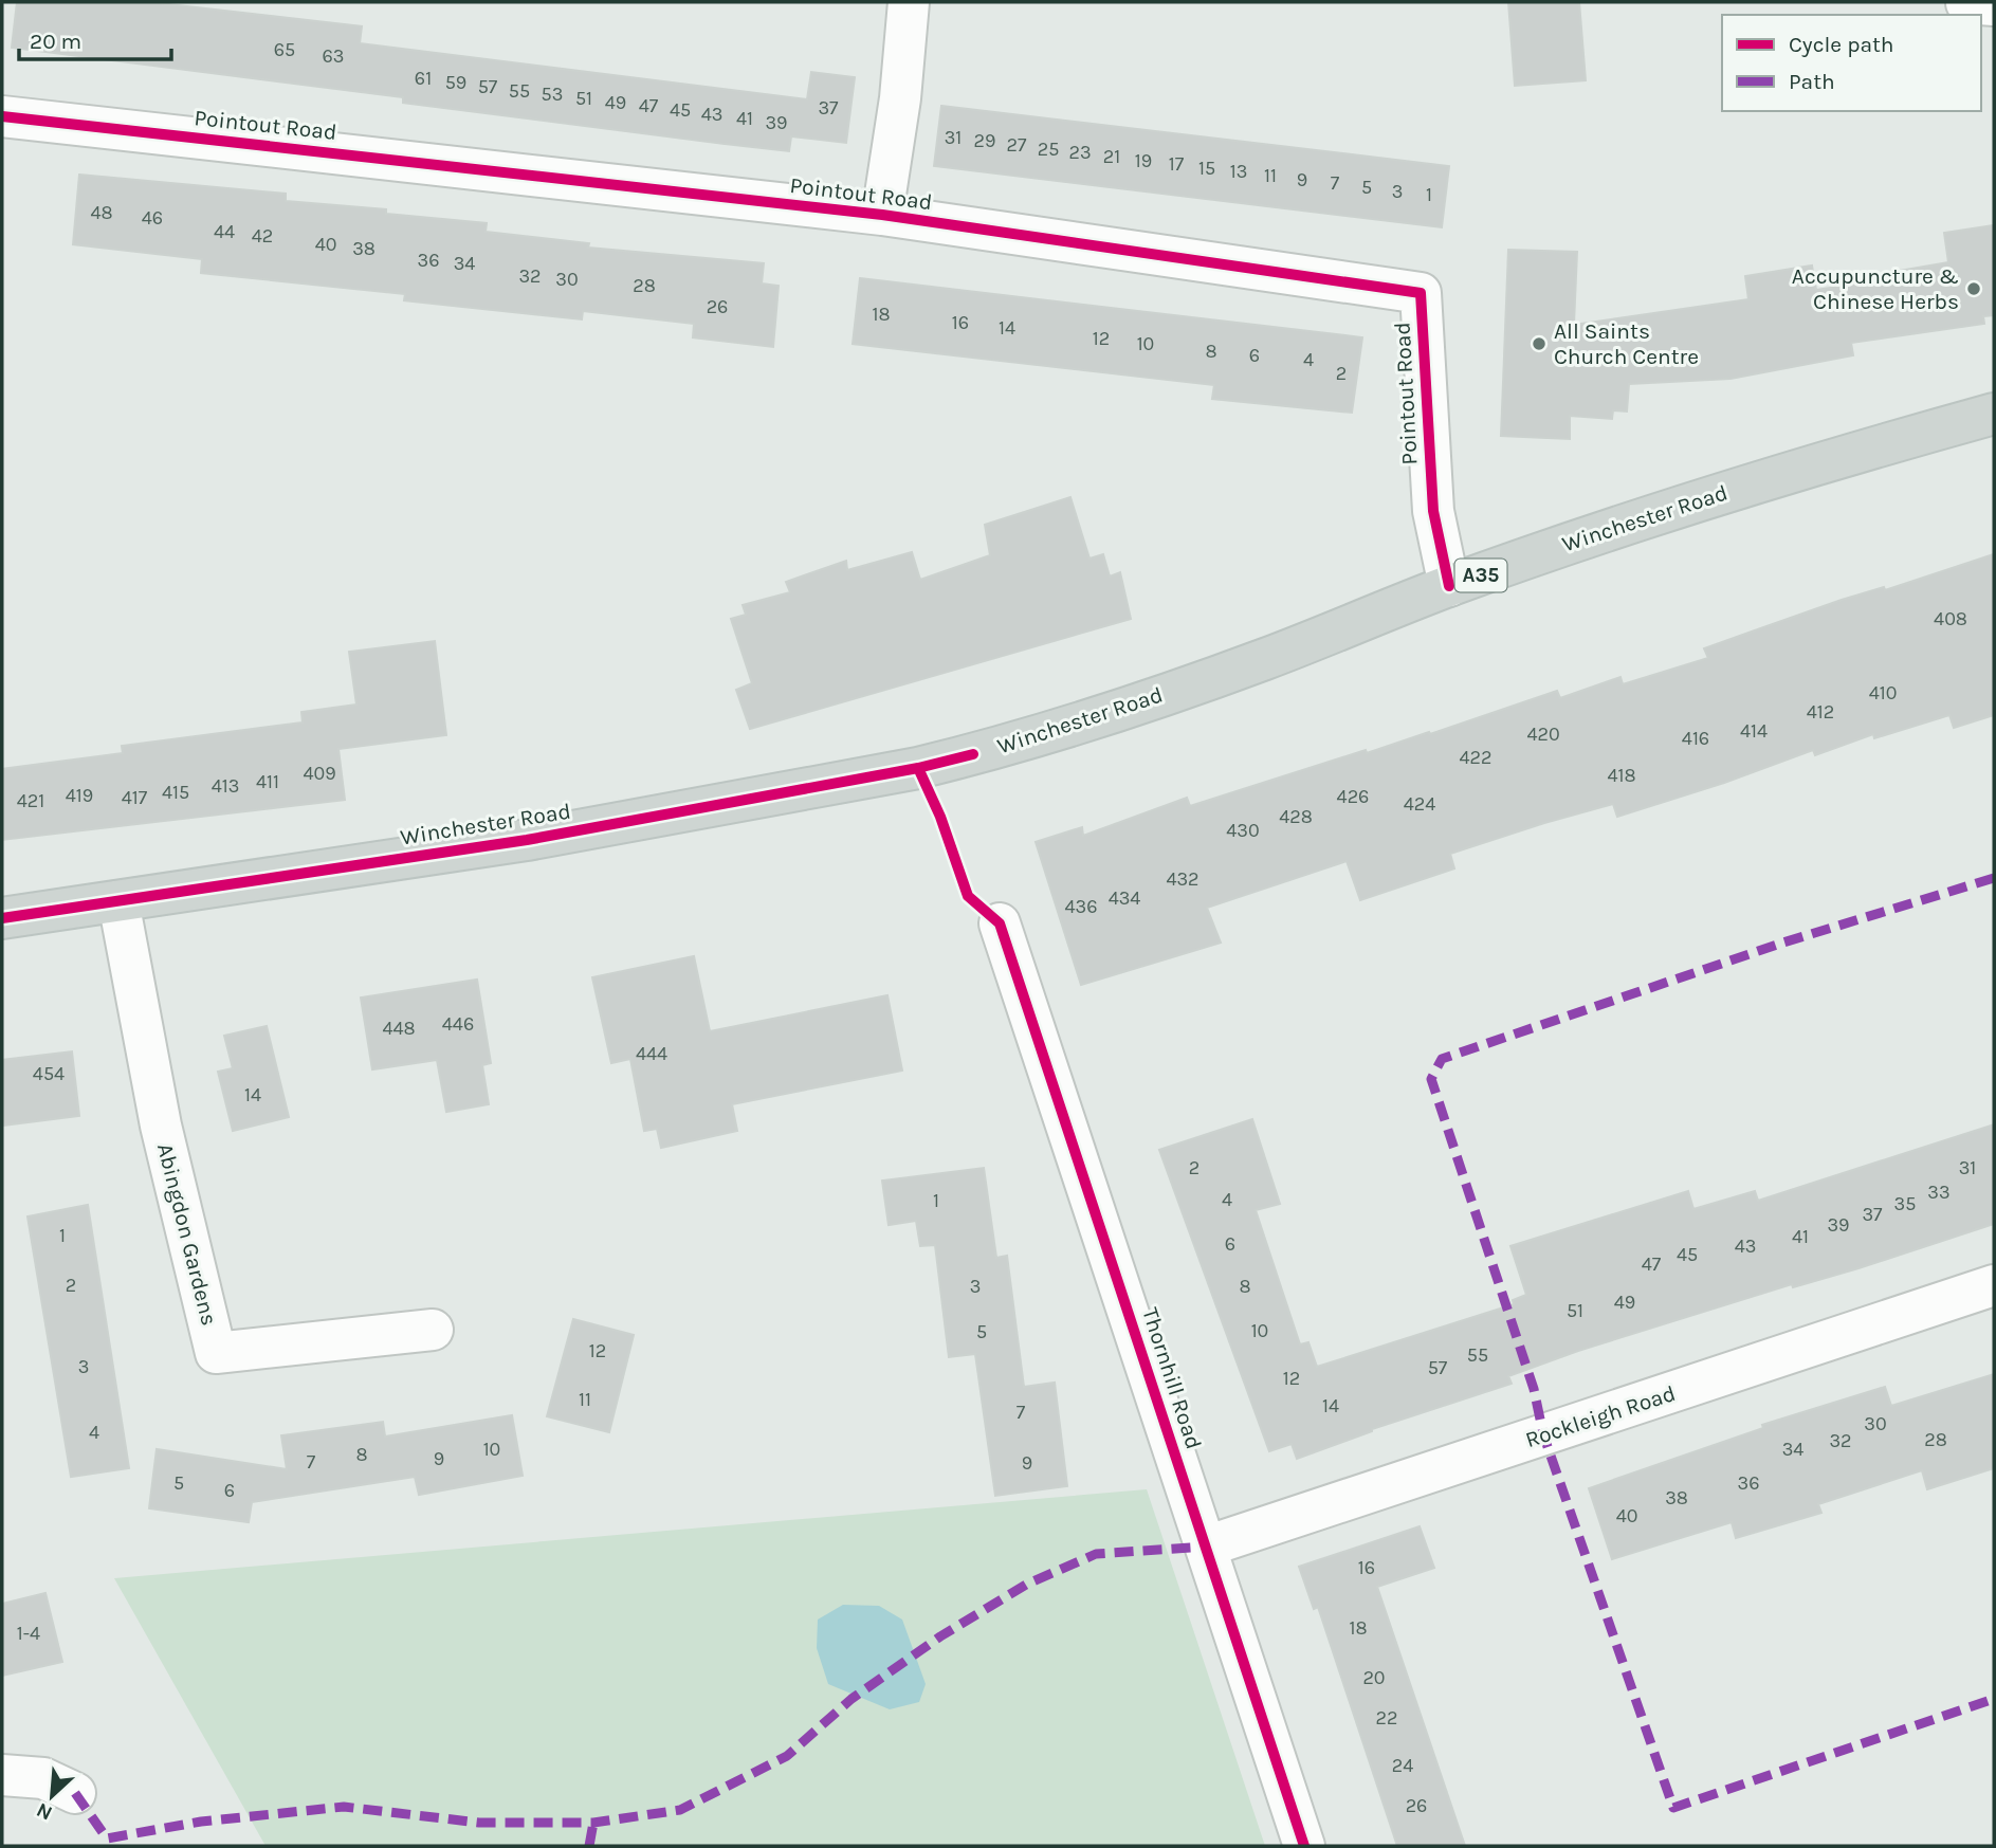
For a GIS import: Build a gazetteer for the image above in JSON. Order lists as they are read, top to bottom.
{
  "streets": {
    "main road": ["Winchester Road", "A35"],
    "street": [
      "Pointout Road",
      "Abingdon Gardens",
      "Thornhill Road",
      "Rockleigh Road"
    ]
  },
  "crossings": [
    ["Pointout Road", "Winchester Road"],
    ["Winchester Road", "Abingdon Gardens"],
    ["Thornhill Road", "Rockleigh Road"]
  ],
  "places": ["Accupuncture & Chinese Herbs", "All Saints Church Centre"],
  "house_numbers": [
    "65",
    "63",
    "61",
    "59",
    "57",
    "55",
    "53",
    "51",
    "49",
    "47",
    "37",
    "45",
    "43",
    "41",
    "39",
    "31",
    "29",
    "27",
    "25",
    "23",
    "21",
    "19",
    "17",
    "15",
    "13",
    "11",
    "9",
    "7",
    "5",
    "3",
    "1",
    "48",
    "46",
    "44",
    "42",
    "40",
    "38",
    "36",
    "34",
    "32",
    "30",
    "28",
    "26",
    "18",
    "16",
    "14",
    "12",
    "10",
    "8",
    "6",
    "4",
    "2",
    "408",
    "410",
    "412",
    "414",
    "420",
    "416",
    "422",
    "409",
    "418",
    "411",
    "413",
    "415",
    "419",
    "426",
    "417",
    "421",
    "424",
    "428",
    "430",
    "432",
    "434",
    "436",
    "446",
    "448",
    "444",
    "454",
    "14",
    "2",
    "31",
    "33",
    "4",
    "1",
    "35",
    "37",
    "39",
    "1",
    "41",
    "6",
    "43",
    "45",
    "47",
    "2",
    "3",
    "8",
    "49",
    "51",
    "10",
    "5",
    "12",
    "55",
    "3",
    "57",
    "12",
    "11",
    "14",
    "7",
    "30",
    "4",
    "28",
    "32",
    "10",
    "34",
    "8",
    "9",
    "7",
    "9",
    "5",
    "36",
    "6",
    "38",
    "40",
    "16",
    "18",
    "1-4",
    "20",
    "22",
    "24",
    "26"
  ],
  "legend": ["Cycle path", "Path"],
  "scale_bar": "20 m",
  "north": "bottom left"
}
